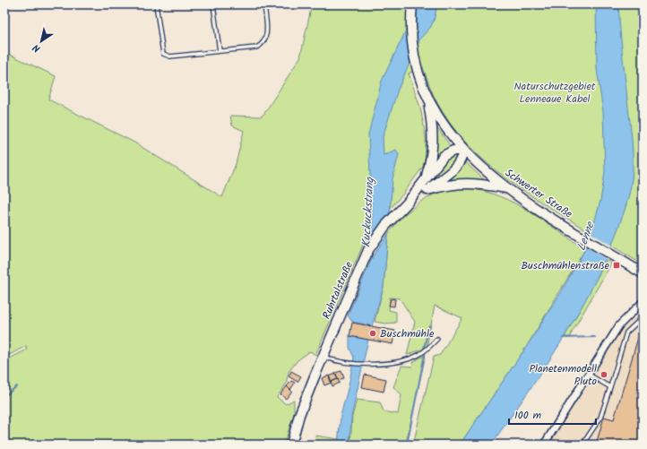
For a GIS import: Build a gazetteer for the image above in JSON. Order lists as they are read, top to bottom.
{
  "streets": {
    "main road": ["Schwerter Straße", "Ruhrtalstraße"]
  },
  "crossings": [
    ["Schwerter Straße", "Ruhrtalstraße"]
  ],
  "water": ["Kuckuckstrang", "Lenne"],
  "parks": ["Naturschutzgebiet Lenneaue Kabel"],
  "places": {
    "transit": ["Buschmühlenstraße"],
    "other": ["Buschmühle", "Planetenmodell Pluto"]
  },
  "scale_bar": "100 m",
  "north": "bottom left"
}
